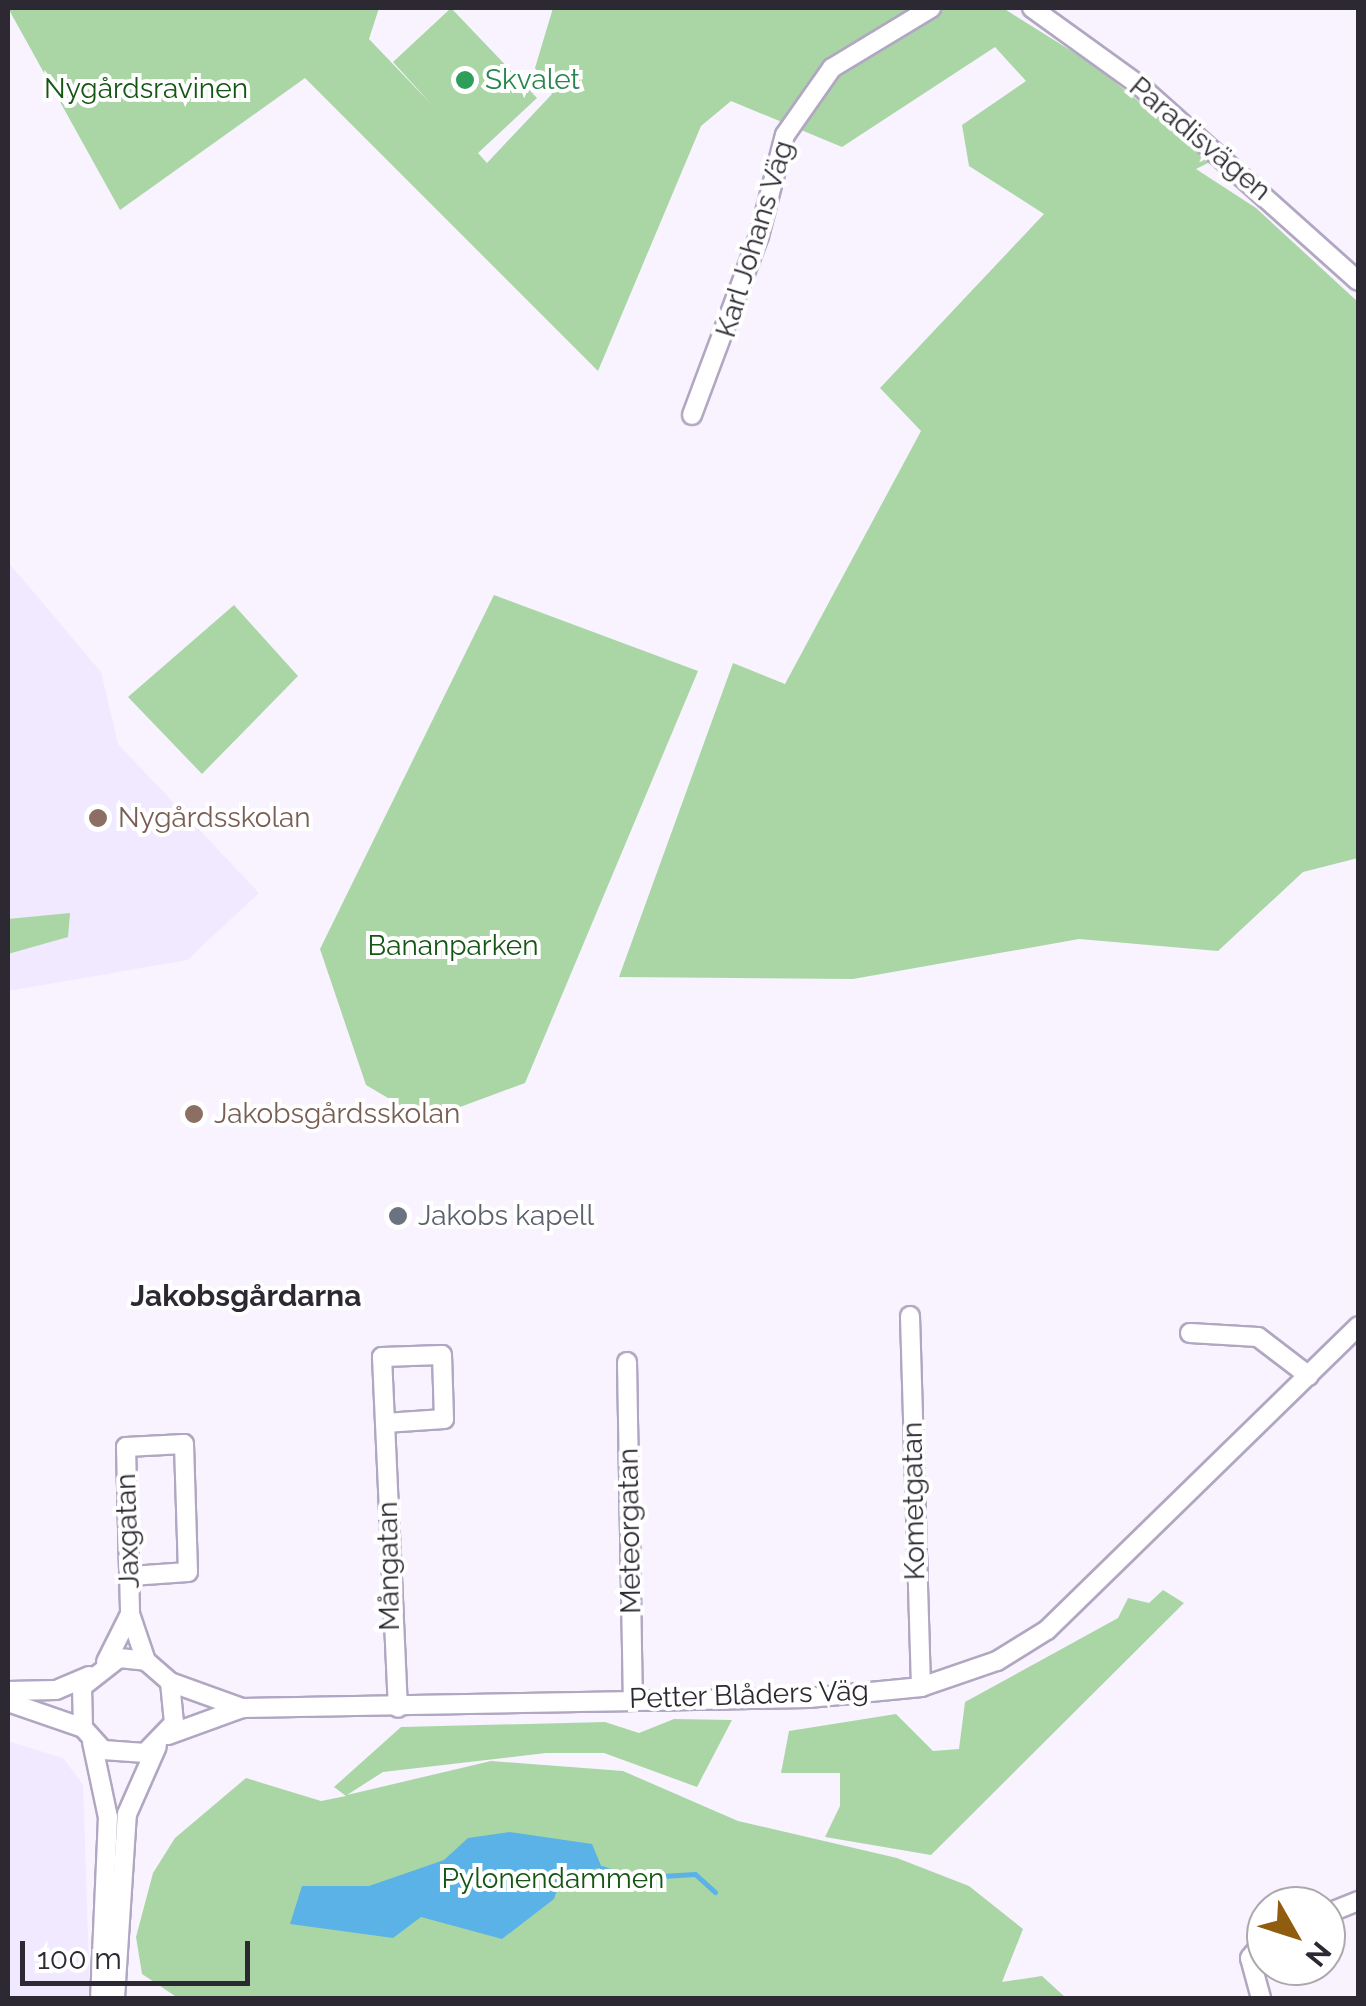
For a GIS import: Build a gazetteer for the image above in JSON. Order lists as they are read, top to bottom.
{
  "streets": {
    "street": [
      "Paradisvägen",
      "Karl Johans Väg",
      "Kometgatan",
      "Jaxgatan",
      "Meteorgatan",
      "Mångatan",
      "Petter Blåders Väg"
    ]
  },
  "crossings": [
    ["Kometgatan", "Petter Blåders Väg"],
    ["Jaxgatan", "Petter Blåders Väg"],
    ["Meteorgatan", "Petter Blåders Väg"],
    ["Mångatan", "Petter Blåders Väg"]
  ],
  "districts": ["Jakobsgårdarna"],
  "parks": ["Nygårdsravinen", "Bananparken", "Pylonendammen"],
  "places": [
    "Skvalet",
    "Nygårdsskolan",
    "Jakobsgårdsskolan",
    "Jakobs kapell"
  ],
  "scale_bar": "100 m",
  "north": "bottom right"
}
